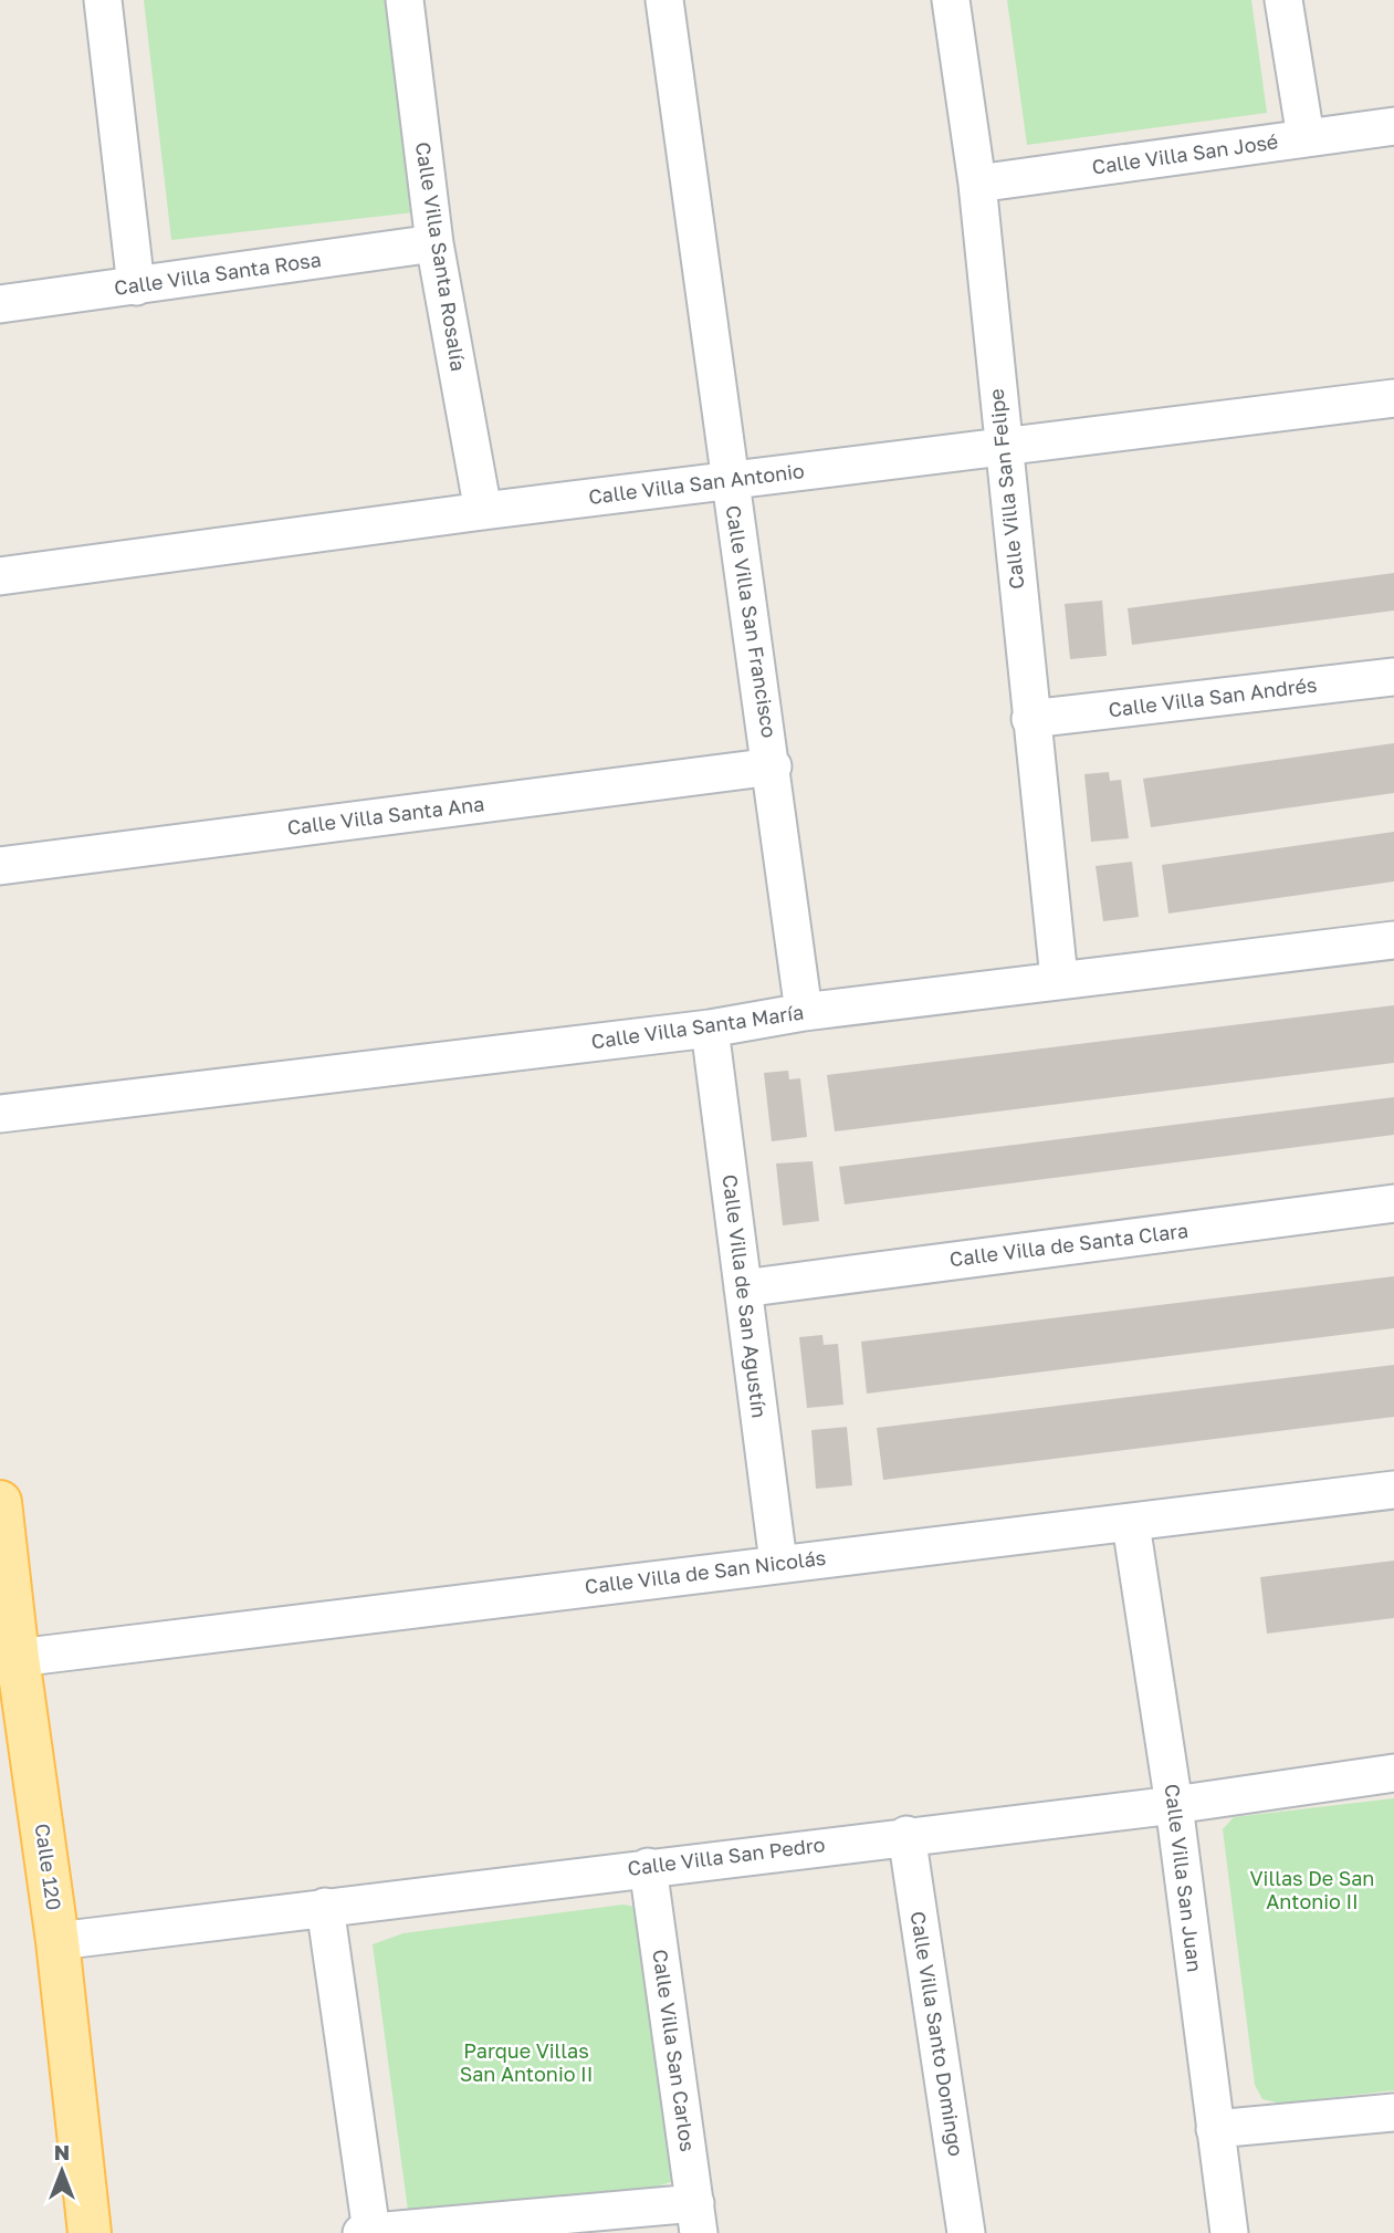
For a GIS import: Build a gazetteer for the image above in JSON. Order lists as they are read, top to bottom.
{
  "streets": {
    "main road": ["Calle 120"],
    "street": [
      "Calle Villa San José",
      "Calle Villa Santa Rosalía",
      "Calle Villa Santa Rosa",
      "Calle Villa San Antonio",
      "Calle Villa San Felipe",
      "Calle Villa San Francisco",
      "Calle Villa San Andrés",
      "Calle Villa Santa Ana",
      "Calle Villa Santa María",
      "Calle Villa de Santa Clara",
      "Calle Villa de San Agustín",
      "Calle Villa de San Nicolás",
      "Calle Villa San Pedro",
      "Calle Villa San Juan",
      "Calle Villa Santo Domingo",
      "Calle Villa San Carlos"
    ]
  },
  "crossings": [
    ["Calle Villa San José", "Calle Villa San Felipe"],
    ["Calle Villa Santa Rosalía", "Calle Villa Santa Rosa"],
    ["Calle Villa Santa Rosalía", "Calle Villa San Antonio"],
    ["Calle Villa San Antonio", "Calle Villa San Felipe"],
    ["Calle Villa San Antonio", "Calle Villa San Francisco"],
    ["Calle Villa San Felipe", "Calle Villa San Andrés"],
    ["Calle Villa San Felipe", "Calle Villa Santa María"],
    ["Calle Villa San Francisco", "Calle Villa Santa Ana"],
    ["Calle Villa San Francisco", "Calle Villa Santa María"],
    ["Calle Villa Santa María", "Calle Villa de San Agustín"],
    ["Calle Villa de Santa Clara", "Calle Villa de San Agustín"],
    ["Calle Villa de San Agustín", "Calle Villa de San Nicolás"],
    ["Calle Villa de San Nicolás", "Calle 120"],
    ["Calle Villa de San Nicolás", "Calle Villa San Juan"],
    ["Calle Villa San Pedro", "Calle 120"],
    ["Calle Villa San Pedro", "Calle Villa San Juan"],
    ["Calle Villa San Pedro", "Calle Villa Santo Domingo"],
    ["Calle Villa San Pedro", "Calle Villa San Carlos"]
  ],
  "parks": ["Villas De San Antonio II", "Parque Villas San Antonio II"],
  "north": "top"
}
